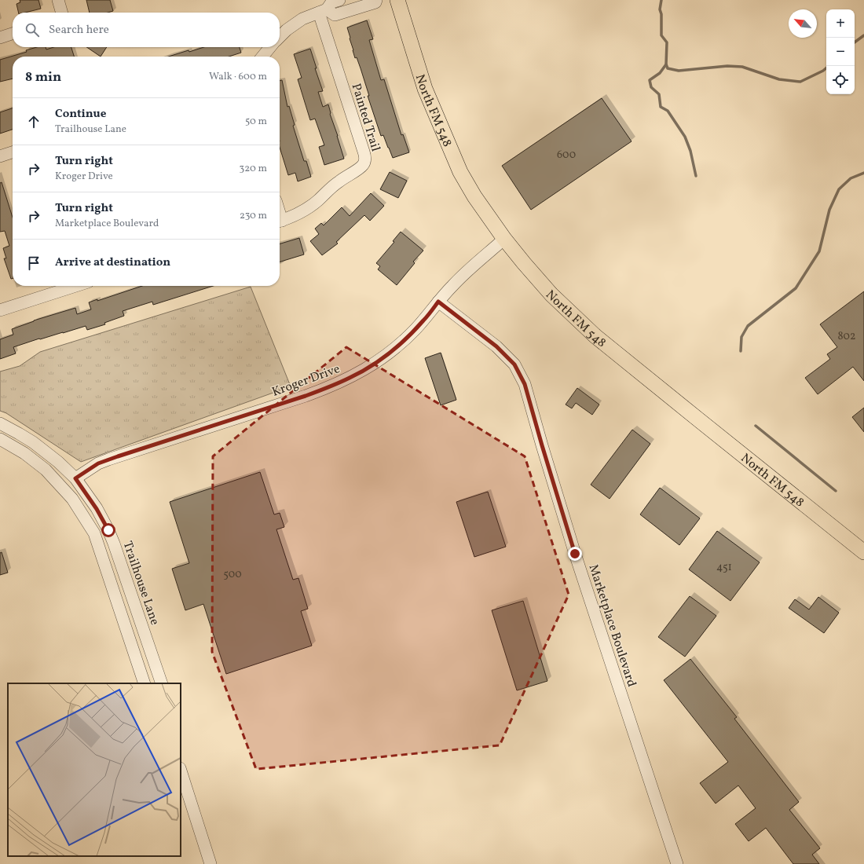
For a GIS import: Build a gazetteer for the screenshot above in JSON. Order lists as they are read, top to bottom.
{
  "streets": {
    "main road": ["North FM 548"],
    "street": [
      "Painted Trail",
      "Kroger Drive",
      "Trailhouse Lane",
      "Marketplace Boulevard"
    ]
  },
  "crossings": [
    ["North FM 548", "Kroger Drive"],
    ["Kroger Drive", "Trailhouse Lane"],
    ["Kroger Drive", "Marketplace Boulevard"]
  ],
  "house_numbers": [
    "600",
    "802",
    "451",
    "500"
  ],
  "north": "top left",
  "page": {
    "map_buttons": ["+", "−"],
    "search": "Search here",
    "heading": ["8 min", "Walk · 600 m"],
    "list": [
      ["Continue", "Trailhouse Lane", "50 m"],
      ["Turn right", "Kroger Drive", "320 m"],
      ["Turn right", "Marketplace Boulevard", "230 m"],
      "Arrive at destination"
    ]
  }
}
